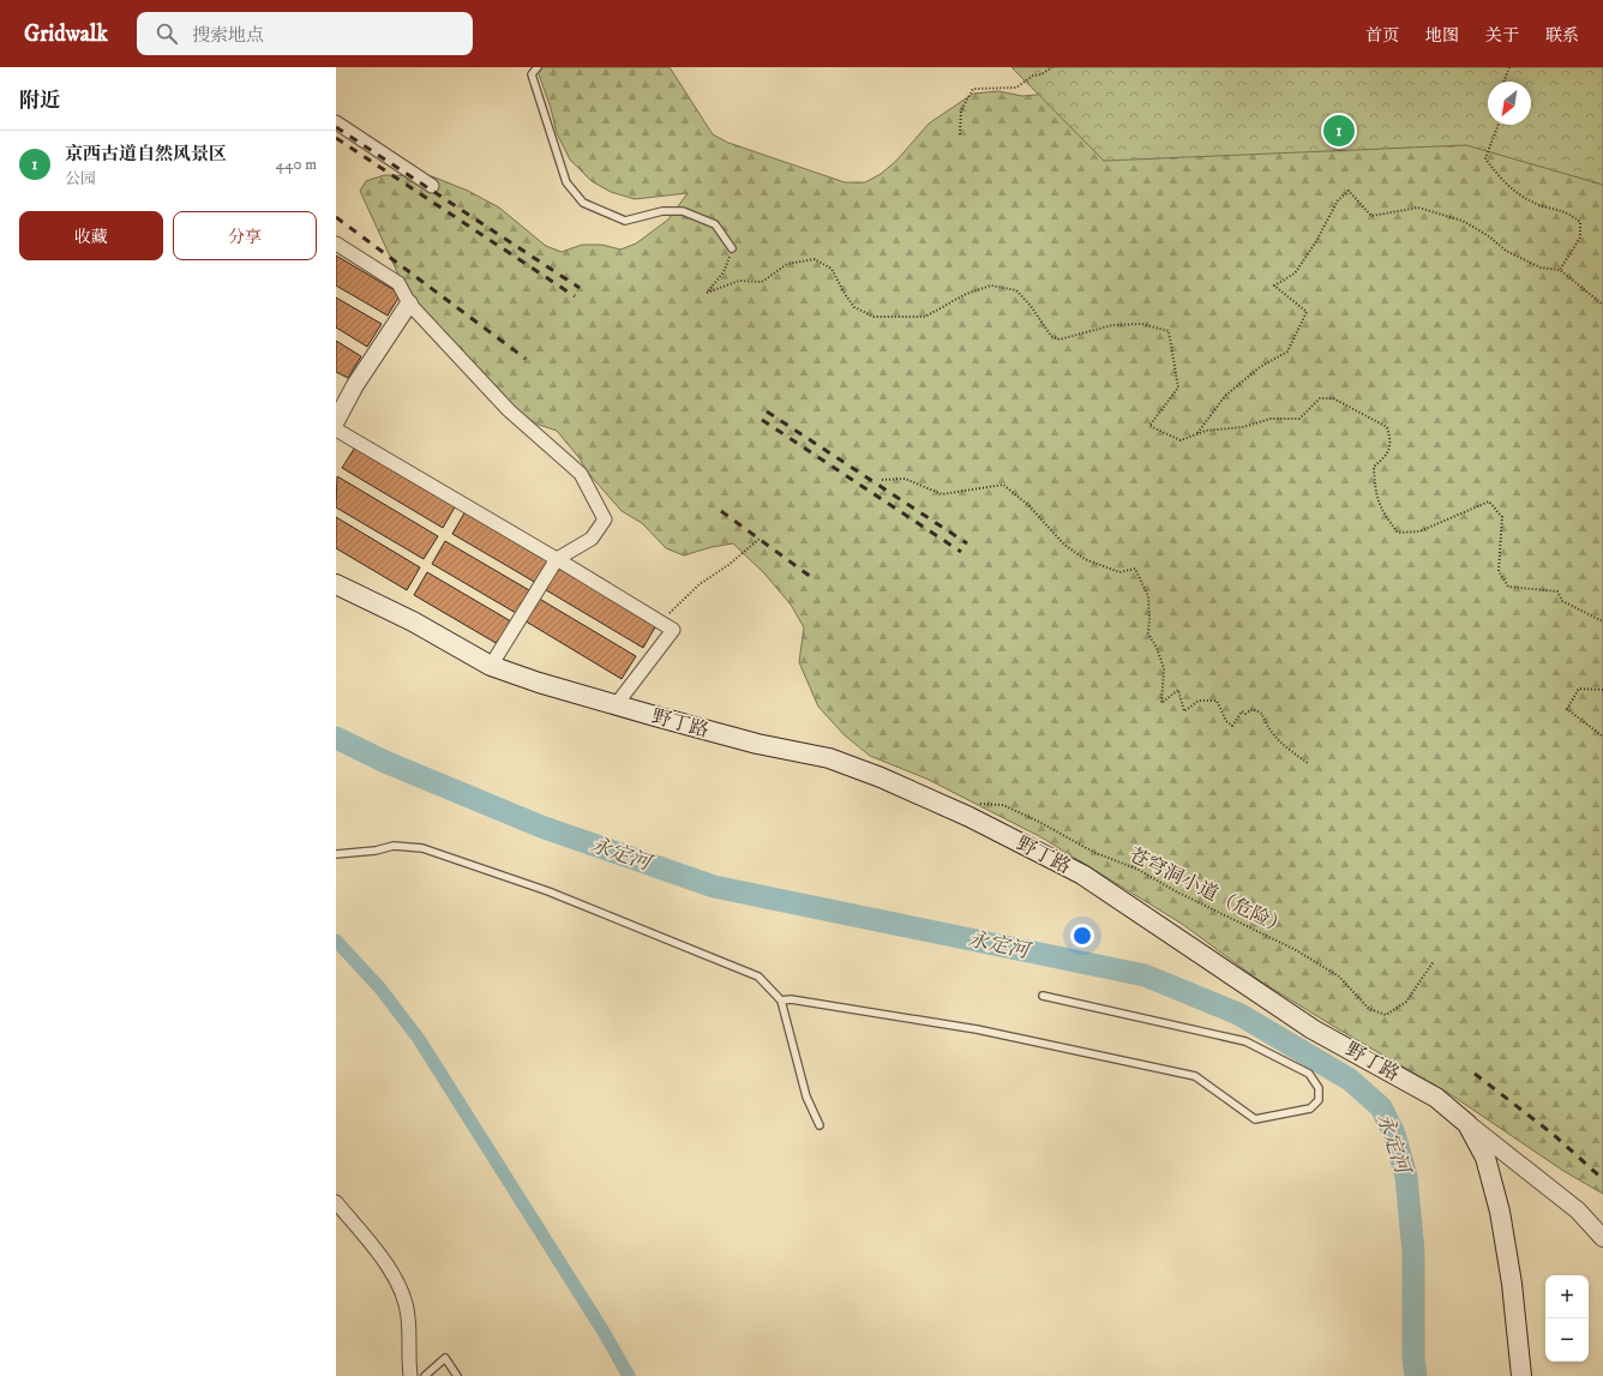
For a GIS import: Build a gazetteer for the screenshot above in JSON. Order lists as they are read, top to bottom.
{
  "streets": {
    "main road": ["野丁路"],
    "path": ["苍穹洞小道（危险）"]
  },
  "water": ["永定河"],
  "north": "bottom left",
  "page": {
    "header": "Gridwalk",
    "search": "搜索地点",
    "nav": [
      "首页",
      "地图",
      "关于",
      "联系"
    ],
    "heading": "附近",
    "pins": "1",
    "list": [
      {
        "mark": "1",
        "name": "京西古道自然风景区",
        "note": "公园",
        "value": "440 m"
      }
    ],
    "buttons": ["收藏", "分享"],
    "map_buttons": ["+", "−"]
  }
}
